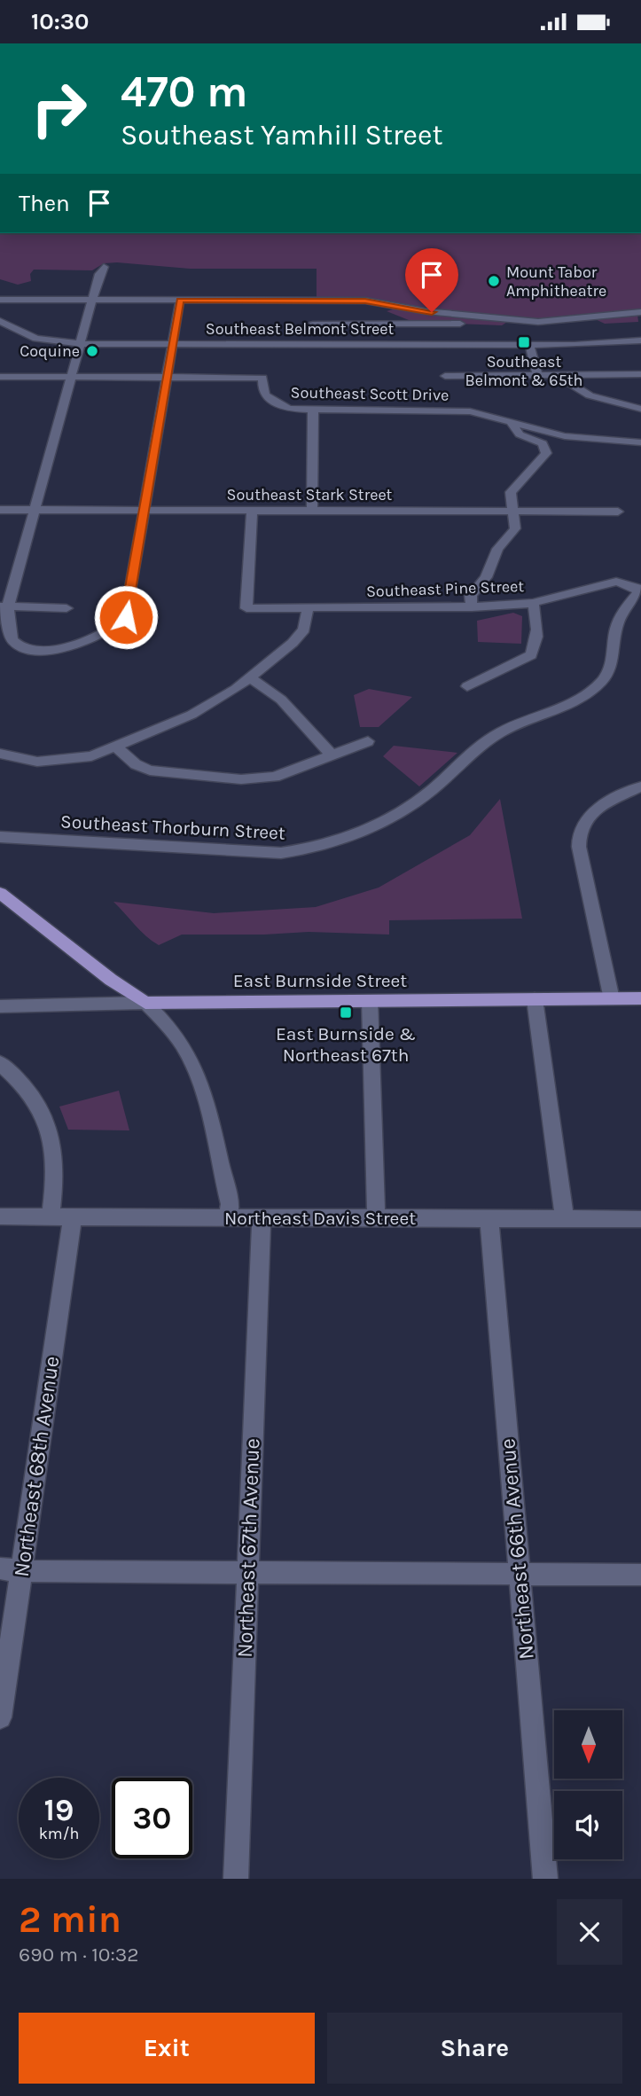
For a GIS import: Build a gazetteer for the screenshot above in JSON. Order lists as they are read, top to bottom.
{
  "streets": {
    "main road": ["East Burnside Street"],
    "street": [
      "Southeast Belmont Street",
      "Southeast Scott Drive",
      "Southeast Stark Street",
      "Southeast Pine Street",
      "Southeast Thorburn Street",
      "Northeast Davis Street",
      "Northeast 68th Avenue",
      "Northeast 67th Avenue",
      "Northeast 66th Avenue"
    ]
  },
  "crossings": [
    ["Southeast Stark Street", "Southeast Pine Street"],
    ["Southeast Pine Street", "Southeast Thorburn Street"],
    ["Northeast Davis Street", "Northeast 68th Avenue"],
    ["Northeast Davis Street", "Northeast 67th Avenue"],
    ["Northeast Davis Street", "Northeast 66th Avenue"]
  ],
  "places": {
    "other": ["Mount Tabor Amphitheatre", "Coquine"],
    "transit": ["Southeast Belmont & 65th", "East Burnside & Northeast 67th"]
  },
  "north": "bottom",
  "page": {
    "status": "10:30",
    "turn": ["470 m", "Southeast Yamhill Street"],
    "then": "Then",
    "speed": "19 km/h",
    "limit": "30",
    "heading": ["2 min", "690 m · 10:32"],
    "buttons": ["Exit", "Share"]
  }
}
